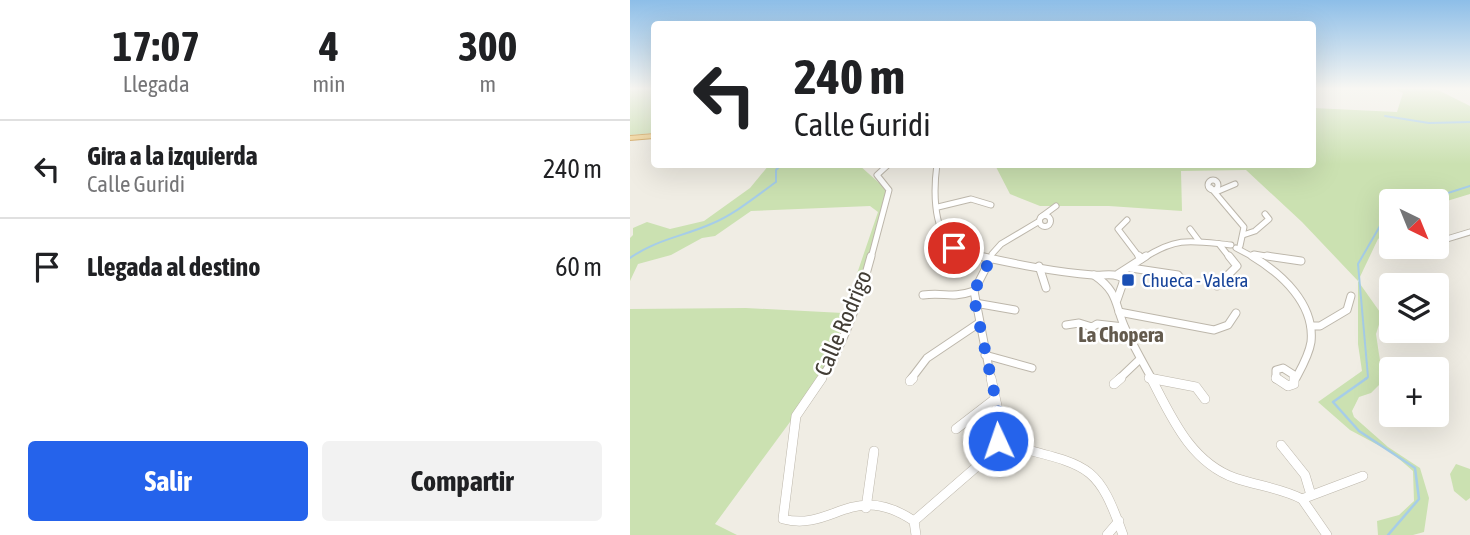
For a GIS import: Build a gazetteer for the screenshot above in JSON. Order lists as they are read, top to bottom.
{
  "streets": {
    "street": ["Calle Rodrigo"]
  },
  "districts": ["La Chopera"],
  "places": {
    "transit": ["Chueca - Valera"]
  },
  "north": "bottom right",
  "page": {
    "eta": [
      "17:07",
      "Llegada",
      "4",
      "min",
      "300",
      "m"
    ],
    "turn": ["240 m", "Calle Guridi"],
    "list": [
      {
        "name": "Gira a la izquierda",
        "note": "Calle Guridi",
        "value": "240 m"
      },
      {
        "name": "Llegada al destino",
        "value": "60 m"
      }
    ],
    "map_buttons": "+",
    "buttons": ["Salir", "Compartir"]
  }
}
